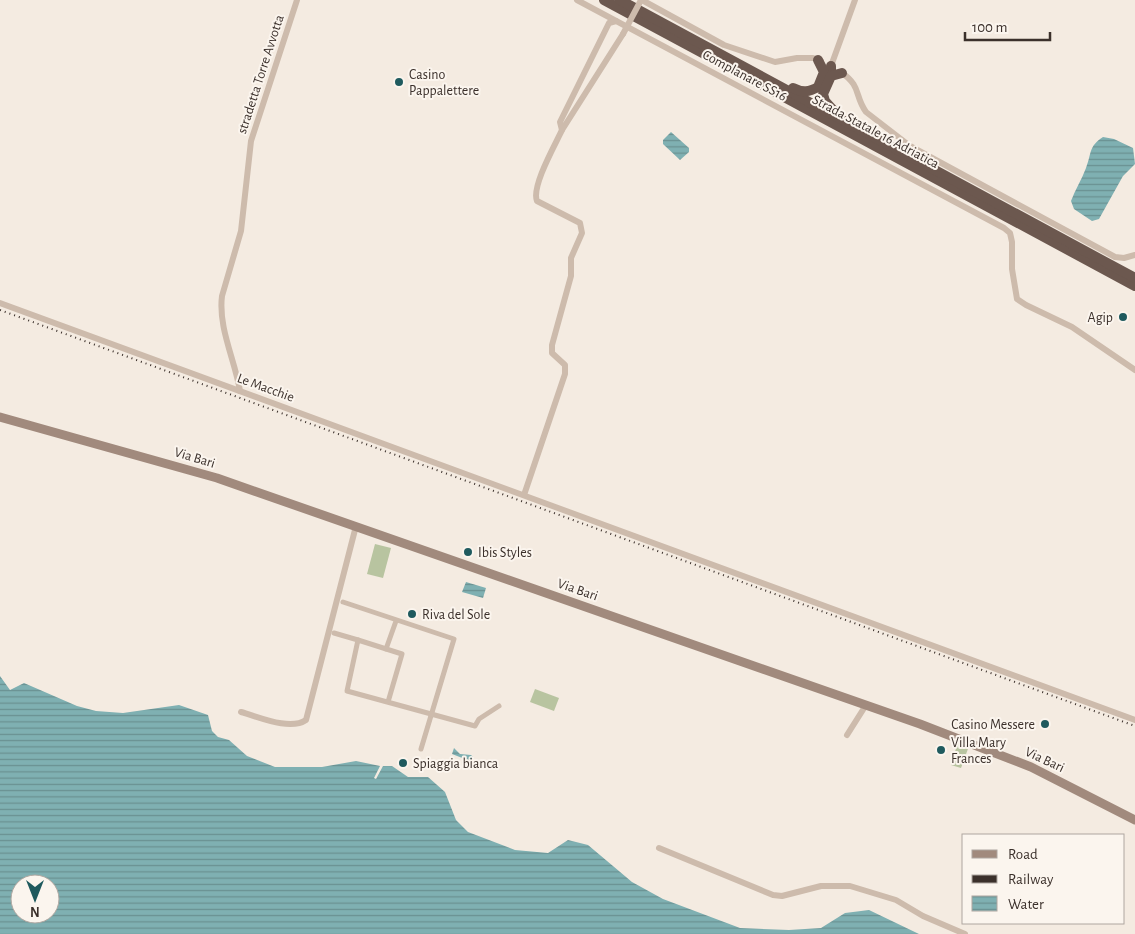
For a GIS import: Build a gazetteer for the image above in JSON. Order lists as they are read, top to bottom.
{
  "streets": {
    "highway": ["Strada Statale 16 Adriatica"],
    "main road": ["Via Bari"],
    "street": ["stradetta Torre Avvotta", "Complanare SS16", "Le Macchie"]
  },
  "crossings": [
    ["stradetta Torre Avvotta", "Le Macchie"]
  ],
  "places": [
    "Casino Pappalettere",
    "Agip",
    "Ibis Styles",
    "Riva del Sole",
    "Casino Messere",
    "Villa Mary Frances",
    "Spiaggia bianca"
  ],
  "legend": ["Road", "Railway", "Water"],
  "scale_bar": "100 m",
  "north": "bottom"
}
